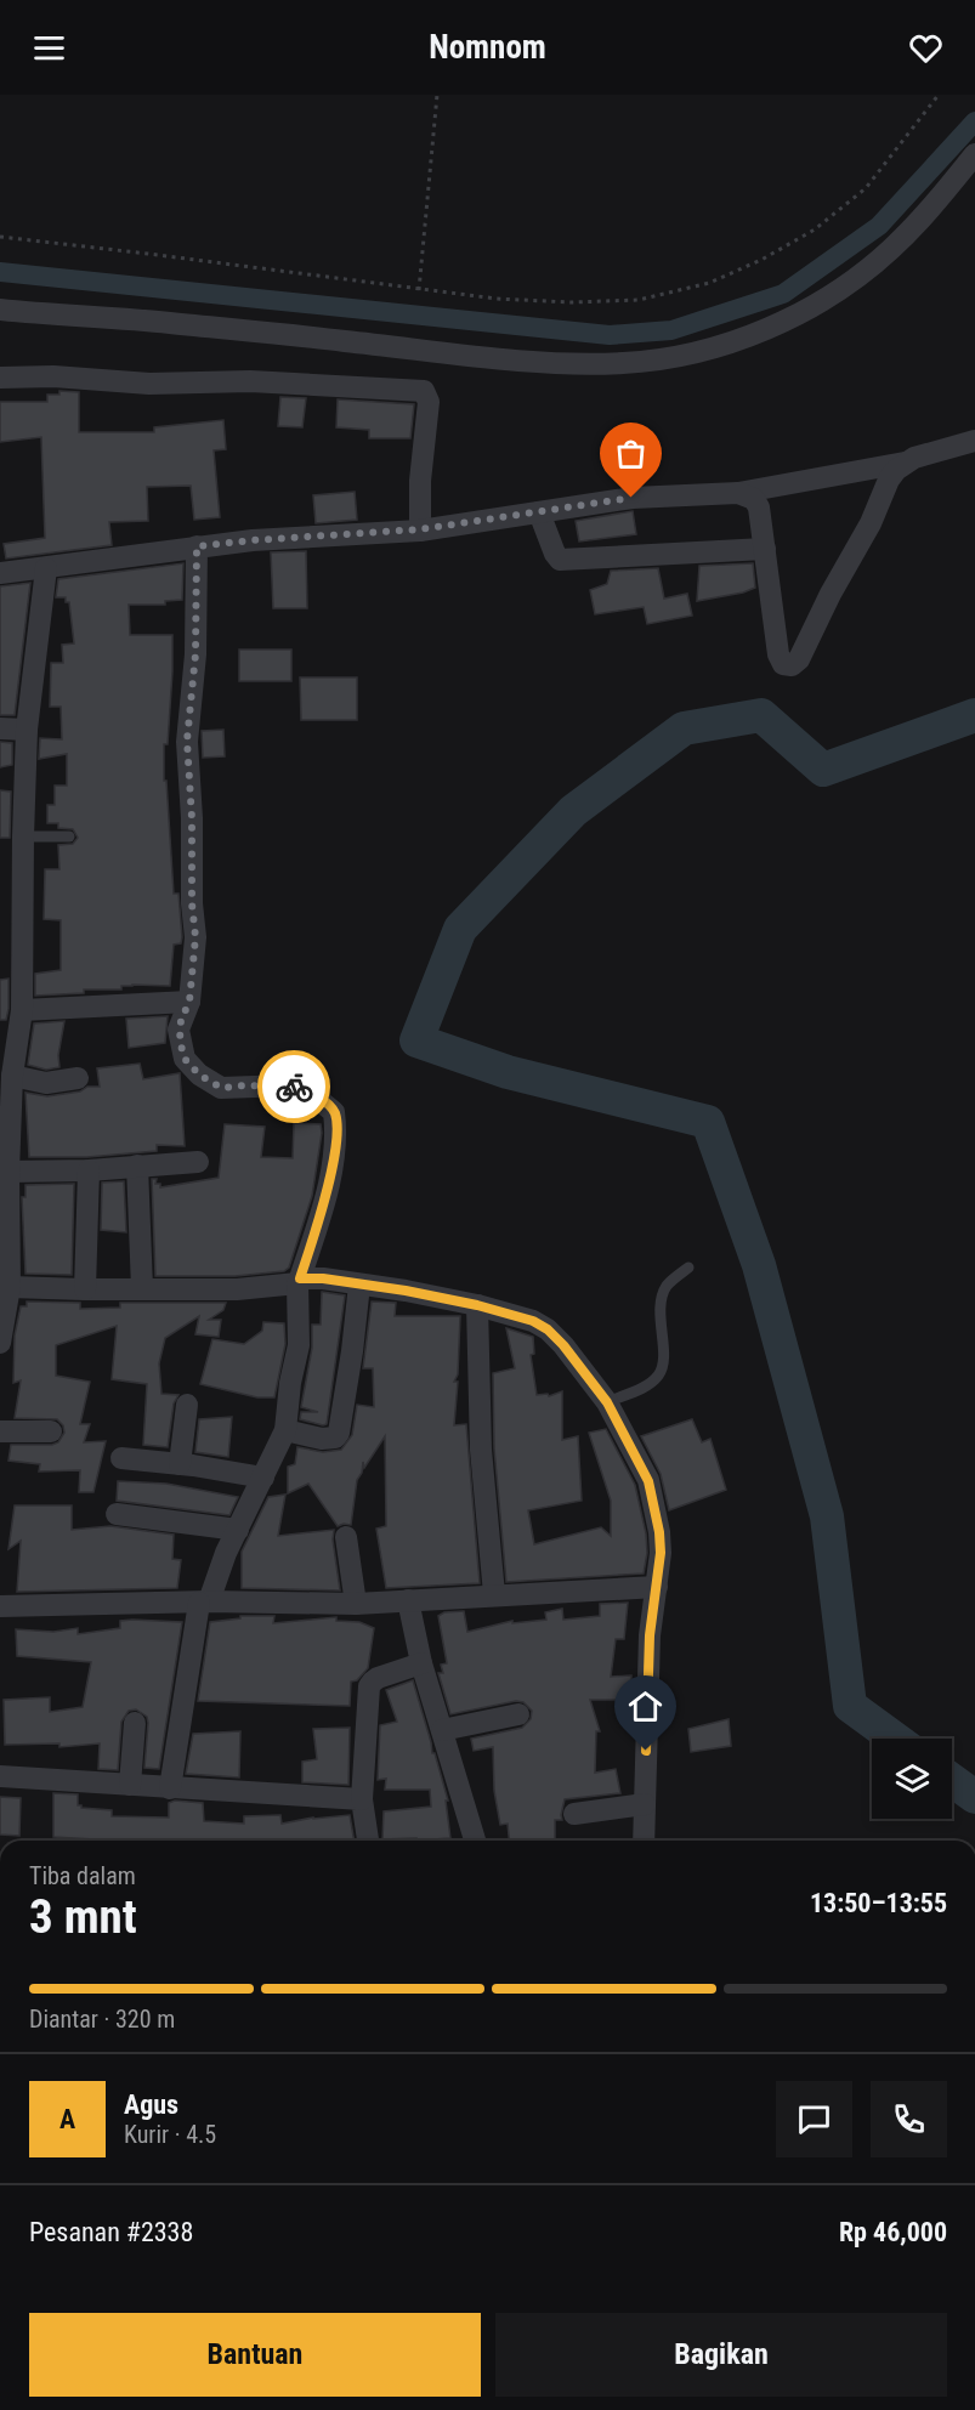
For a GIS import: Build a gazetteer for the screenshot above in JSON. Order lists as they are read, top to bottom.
{
  "page": {
    "header": "Nomnom",
    "heading": ["3 mnt", "Tiba dalam", "13:50–13:55"],
    "panel": [
      "Agus",
      "Kurir · 4.5",
      "Pesanan #2338",
      "Rp 46,000"
    ],
    "bar": "Diantar · 320 m",
    "round": "A",
    "buttons": ["Bantuan", "Bagikan"]
  }
}
